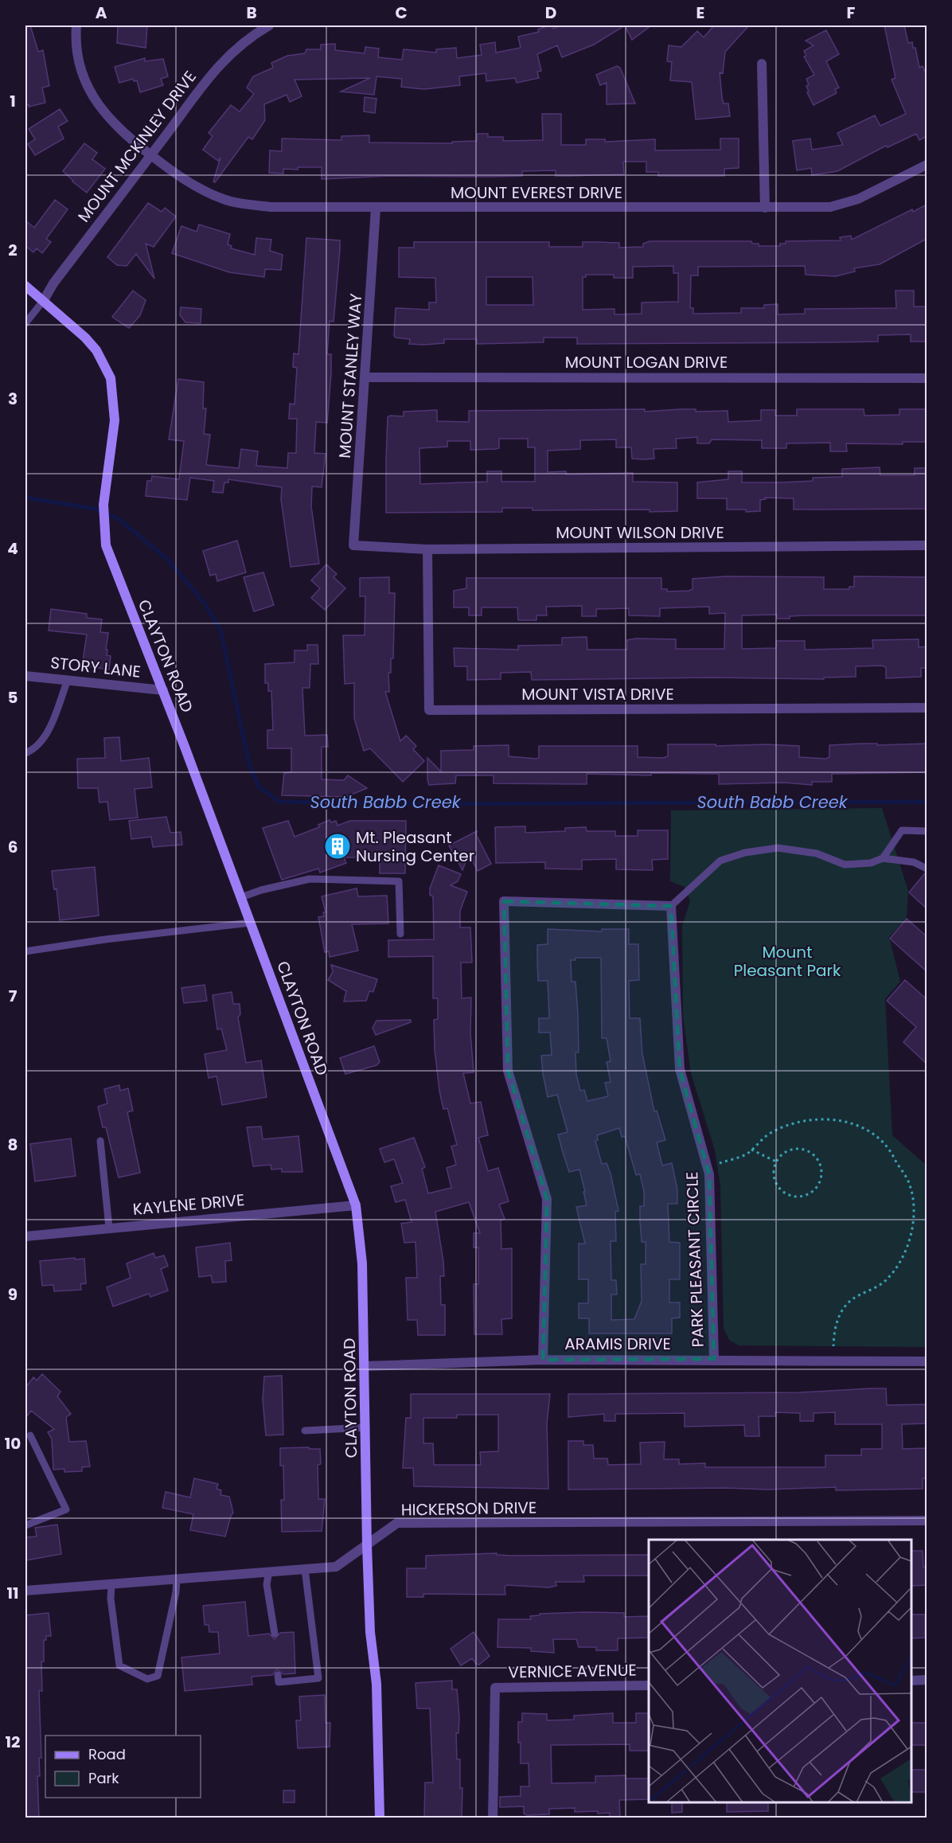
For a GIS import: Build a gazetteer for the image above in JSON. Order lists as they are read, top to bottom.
{
  "streets": {
    "street": [
      "MOUNT MCKINLEY DRIVE",
      "MOUNT EVEREST DRIVE",
      "MOUNT LOGAN DRIVE",
      "MOUNT STANLEY WAY",
      "MOUNT WILSON DRIVE",
      "CLAYTON ROAD",
      "STORY LANE",
      "MOUNT VISTA DRIVE",
      "KAYLENE DRIVE",
      "PARK PLEASANT CIRCLE",
      "ARAMIS DRIVE",
      "HICKERSON DRIVE",
      "VERNICE AVENUE"
    ]
  },
  "crossings": [
    ["MOUNT MCKINLEY DRIVE", "MOUNT EVEREST DRIVE"],
    ["MOUNT MCKINLEY DRIVE", "CLAYTON ROAD"],
    ["MOUNT EVEREST DRIVE", "MOUNT STANLEY WAY"],
    ["MOUNT LOGAN DRIVE", "MOUNT STANLEY WAY"],
    ["MOUNT STANLEY WAY", "MOUNT WILSON DRIVE"],
    ["MOUNT WILSON DRIVE", "MOUNT VISTA DRIVE"],
    ["CLAYTON ROAD", "STORY LANE"],
    ["CLAYTON ROAD", "KAYLENE DRIVE"],
    ["CLAYTON ROAD", "ARAMIS DRIVE"],
    ["CLAYTON ROAD", "HICKERSON DRIVE"],
    ["PARK PLEASANT CIRCLE", "ARAMIS DRIVE"]
  ],
  "water": ["South Babb Creek"],
  "parks": ["Mount Pleasant Park"],
  "places": {
    "building": ["Mt. Pleasant Nursing Center"]
  },
  "legend": ["Road", "Park"],
  "grid": {
    "columns": [
      "A",
      "B",
      "C",
      "D",
      "E",
      "F"
    ],
    "rows": [
      "1",
      "2",
      "3",
      "4",
      "5",
      "6",
      "7",
      "8",
      "9",
      "10",
      "11",
      "12"
    ]
  }
}
